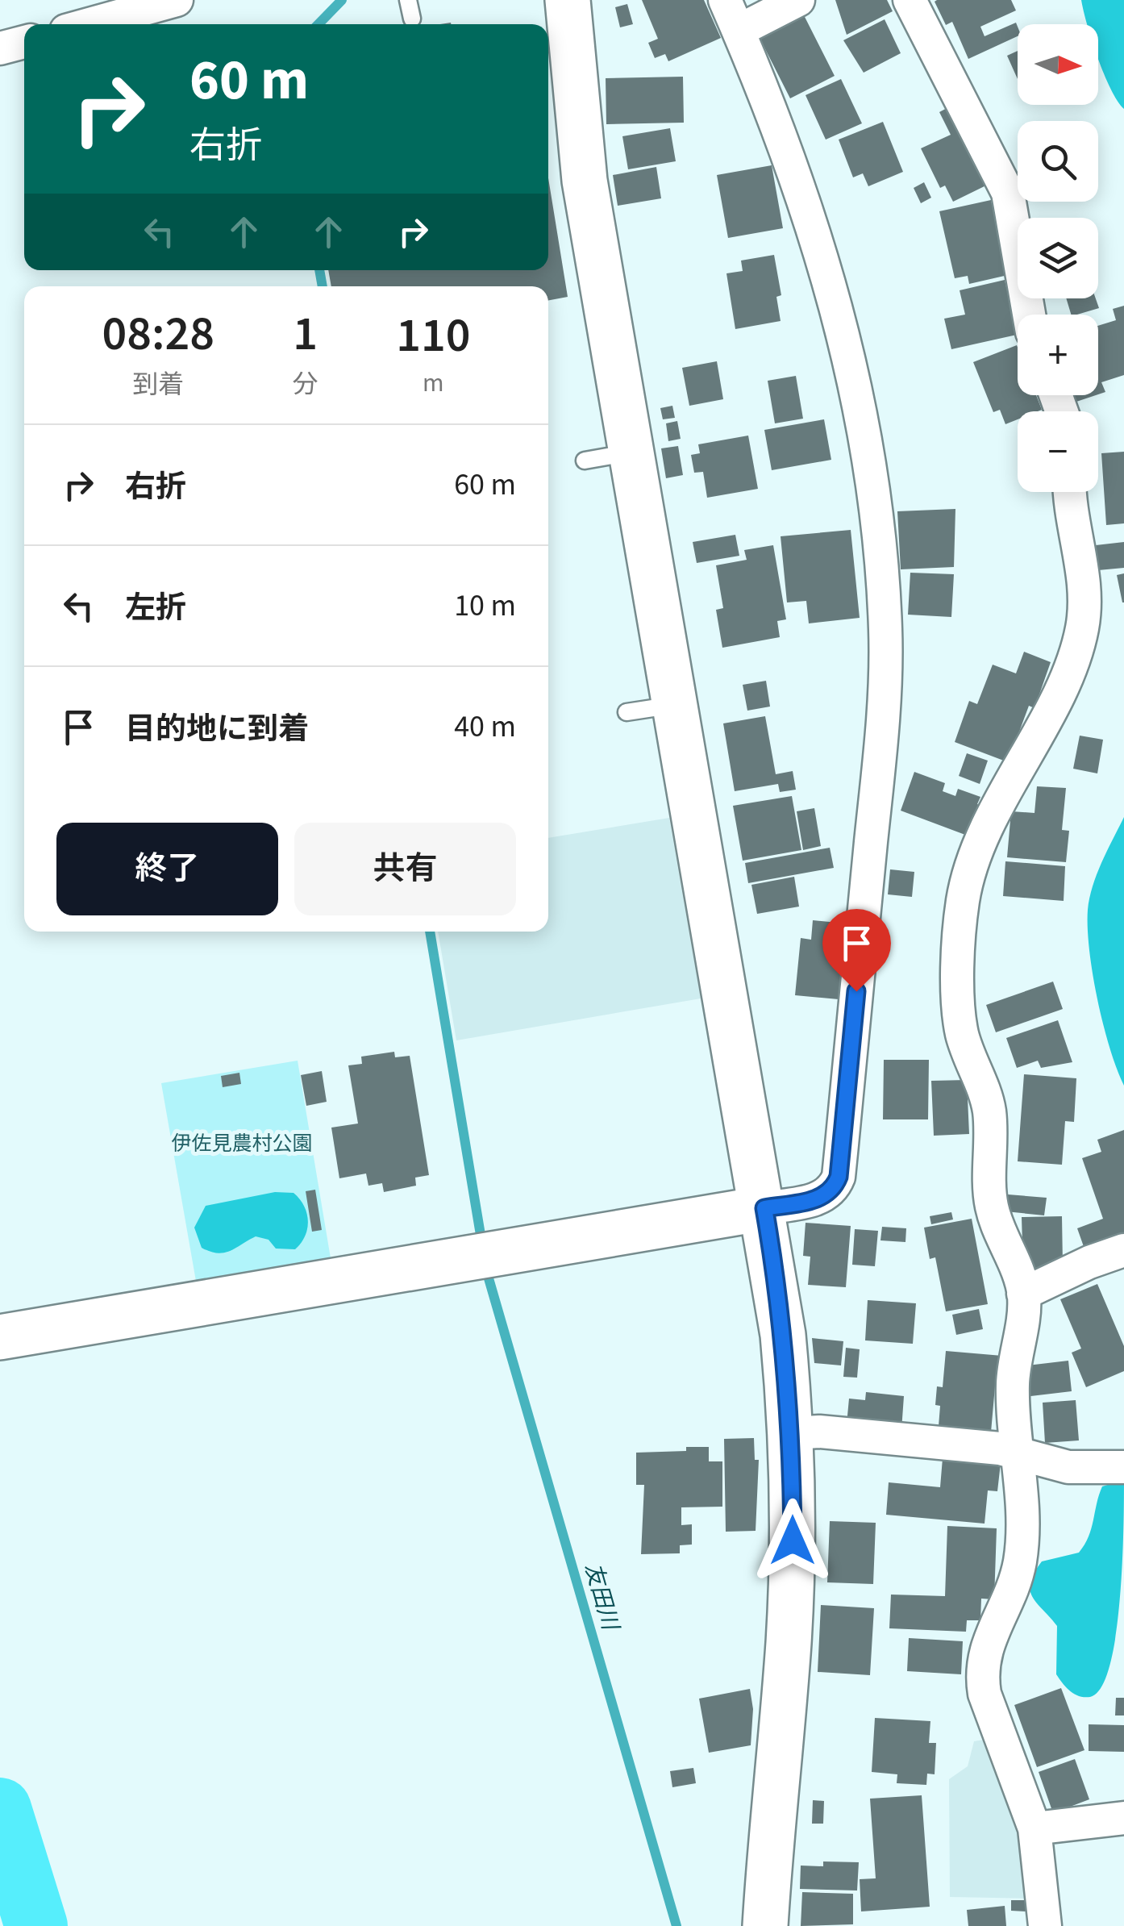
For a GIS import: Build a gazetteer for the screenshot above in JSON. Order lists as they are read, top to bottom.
{
  "water": ["友田川"],
  "parks": ["伊佐見農村公園"],
  "north": "right",
  "page": {
    "map_buttons": ["+", "−"],
    "turn": ["60 m", "右折"],
    "eta": [
      "08:28",
      "到着",
      "1",
      "分",
      "110",
      "m"
    ],
    "list": [
      {
        "name": "右折",
        "value": "60 m"
      },
      {
        "name": "左折",
        "value": "10 m"
      },
      {
        "name": "目的地に到着",
        "value": "40 m"
      }
    ],
    "buttons": ["終了", "共有"]
  }
}
